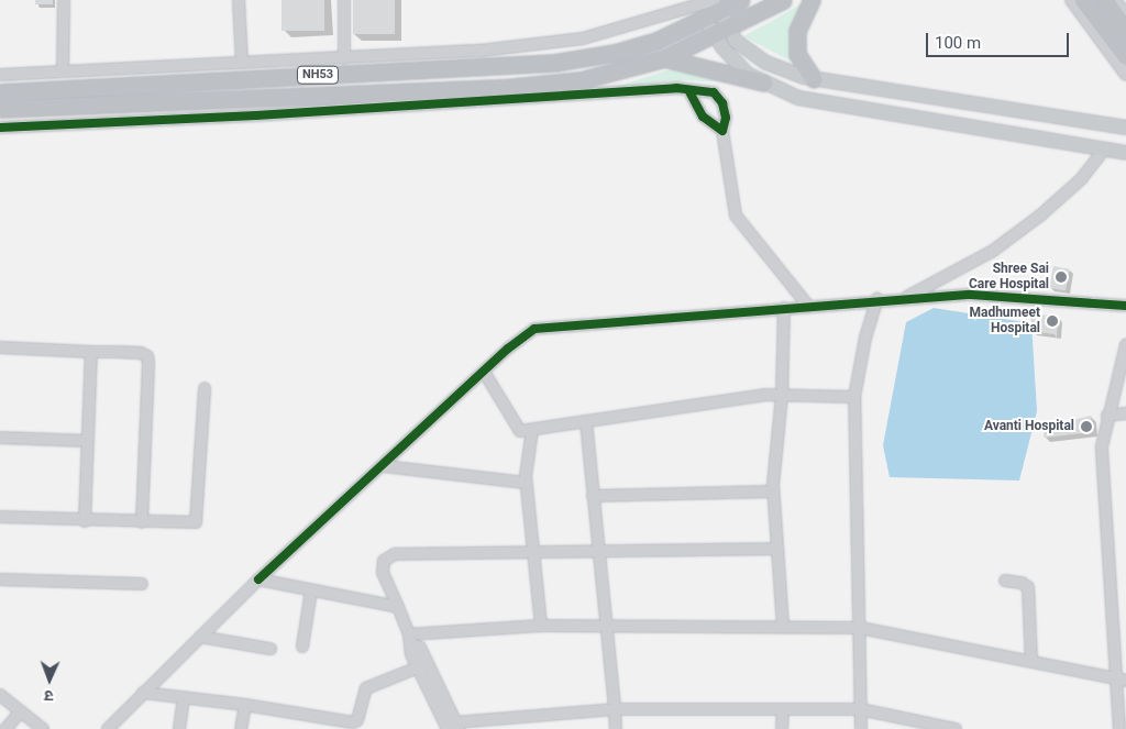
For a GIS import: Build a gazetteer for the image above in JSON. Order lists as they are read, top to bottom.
{
  "streets": {
    "highway": ["NH53"]
  },
  "places": ["Shree Sai Care Hospital", "Madhumeet Hospital", "Avanti Hospital"],
  "scale_bar": "100 m",
  "north": "bottom"
}
